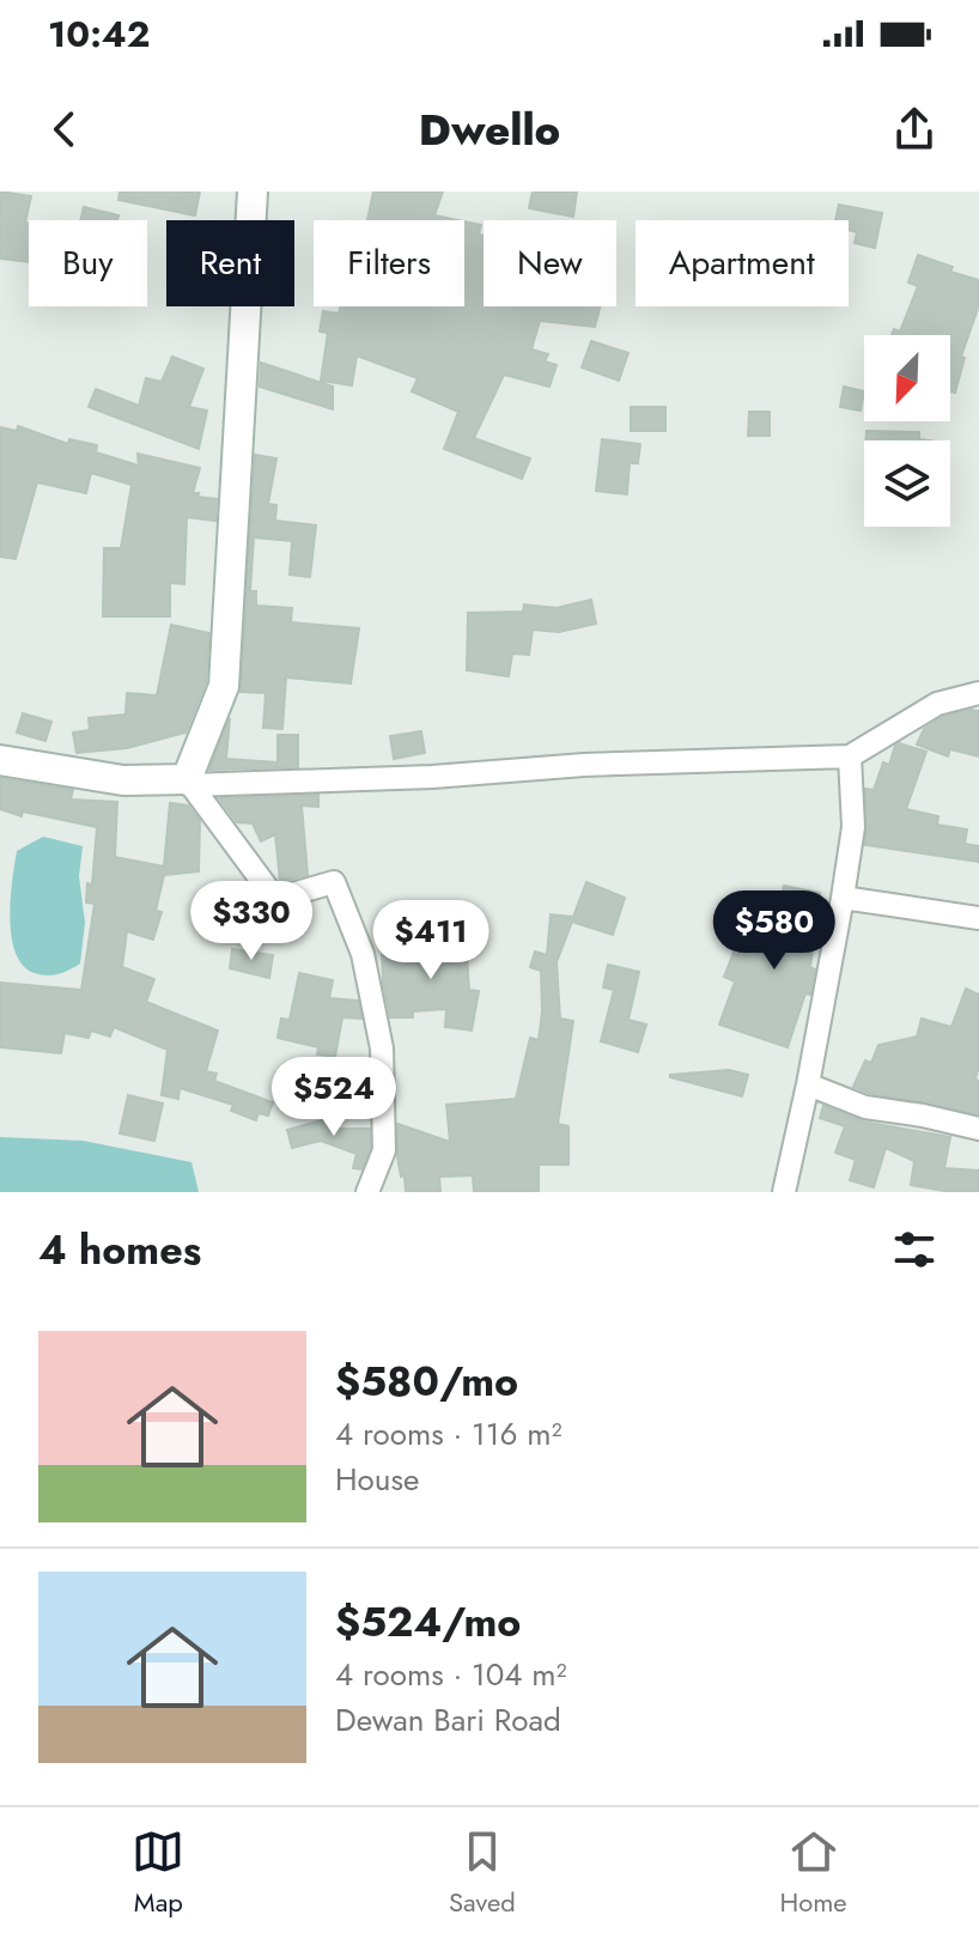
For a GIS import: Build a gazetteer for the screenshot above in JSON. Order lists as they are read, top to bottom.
{
  "north": "bottom left",
  "page": {
    "status": "10:42",
    "header": "Dwello",
    "chip": [
      "Buy",
      "Rent",
      "Filters",
      "New",
      "Apartment"
    ],
    "price": [
      "$330",
      "$580",
      "$411",
      "$524"
    ],
    "heading": "4 homes",
    "list": [
      {
        "name": "$580/mo",
        "note": "4 rooms · 116 m² · House"
      },
      {
        "name": "$524/mo",
        "note": "4 rooms · 104 m² · Dewan Bari Road"
      }
    ],
    "tabs": ["Map", "Saved", "Home"]
  }
}
